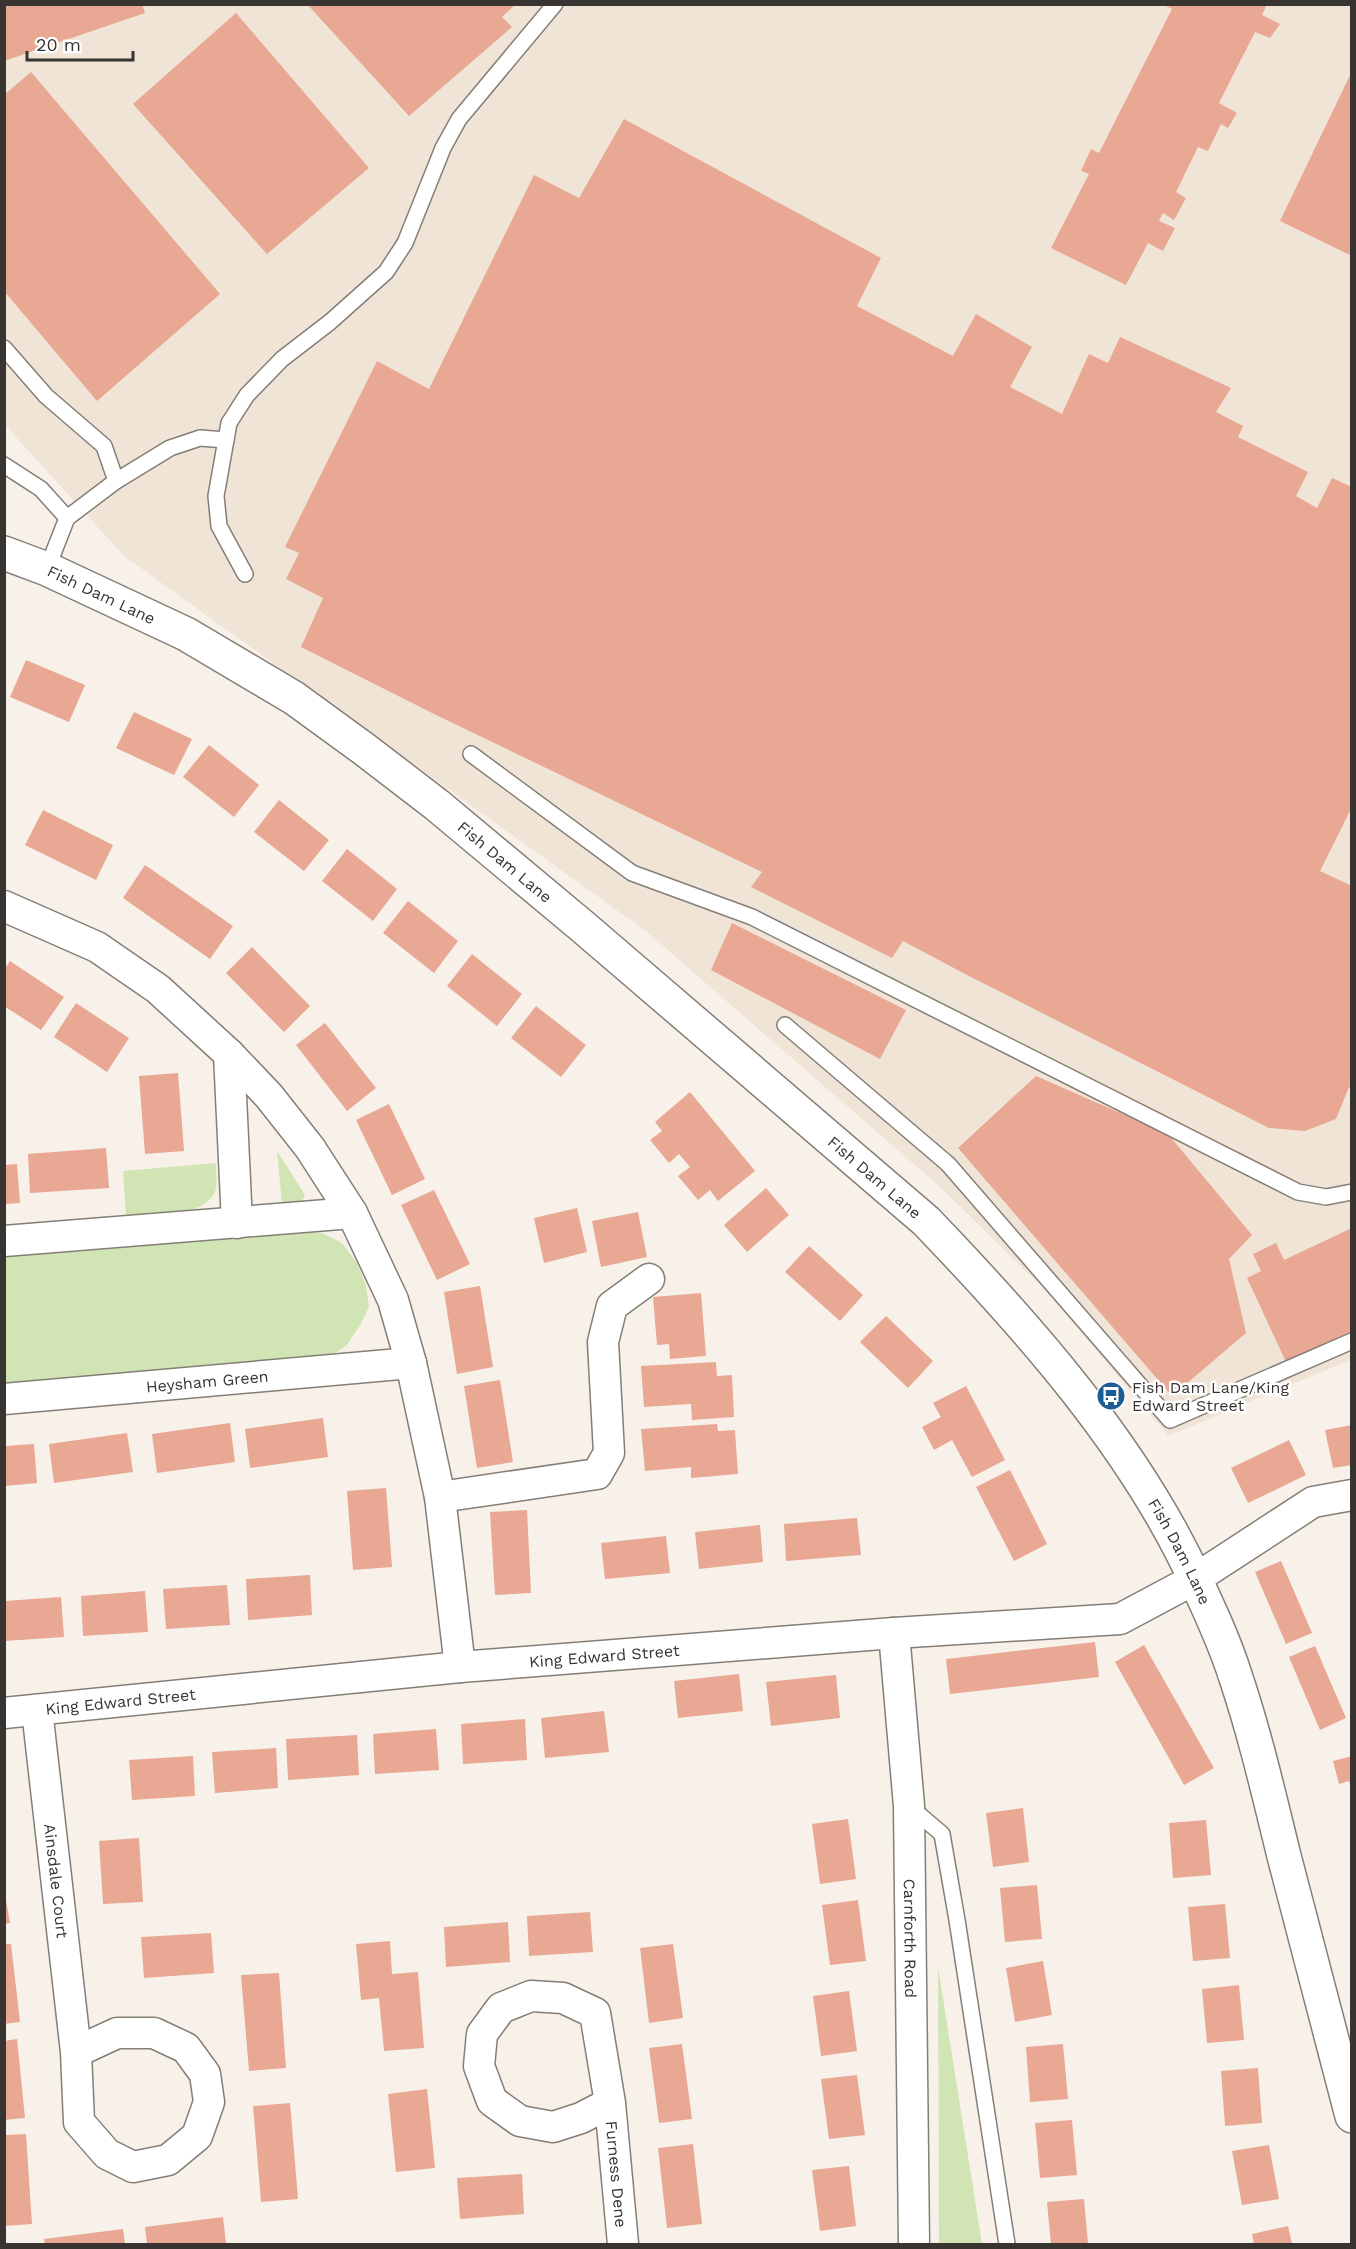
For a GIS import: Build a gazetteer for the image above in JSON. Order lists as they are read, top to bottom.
{
  "streets": {
    "street": [
      "Fish Dam Lane",
      "Heysham Green",
      "King Edward Street",
      "Ainsdale Court",
      "Carnforth Road",
      "Furness Dene"
    ]
  },
  "crossings": [
    ["Fish Dam Lane", "King Edward Street"],
    ["King Edward Street", "Ainsdale Court"],
    ["King Edward Street", "Carnforth Road"]
  ],
  "places": {
    "bus stop": ["Fish Dam Lane/King Edward Street"]
  },
  "scale_bar": "20 m"
}
